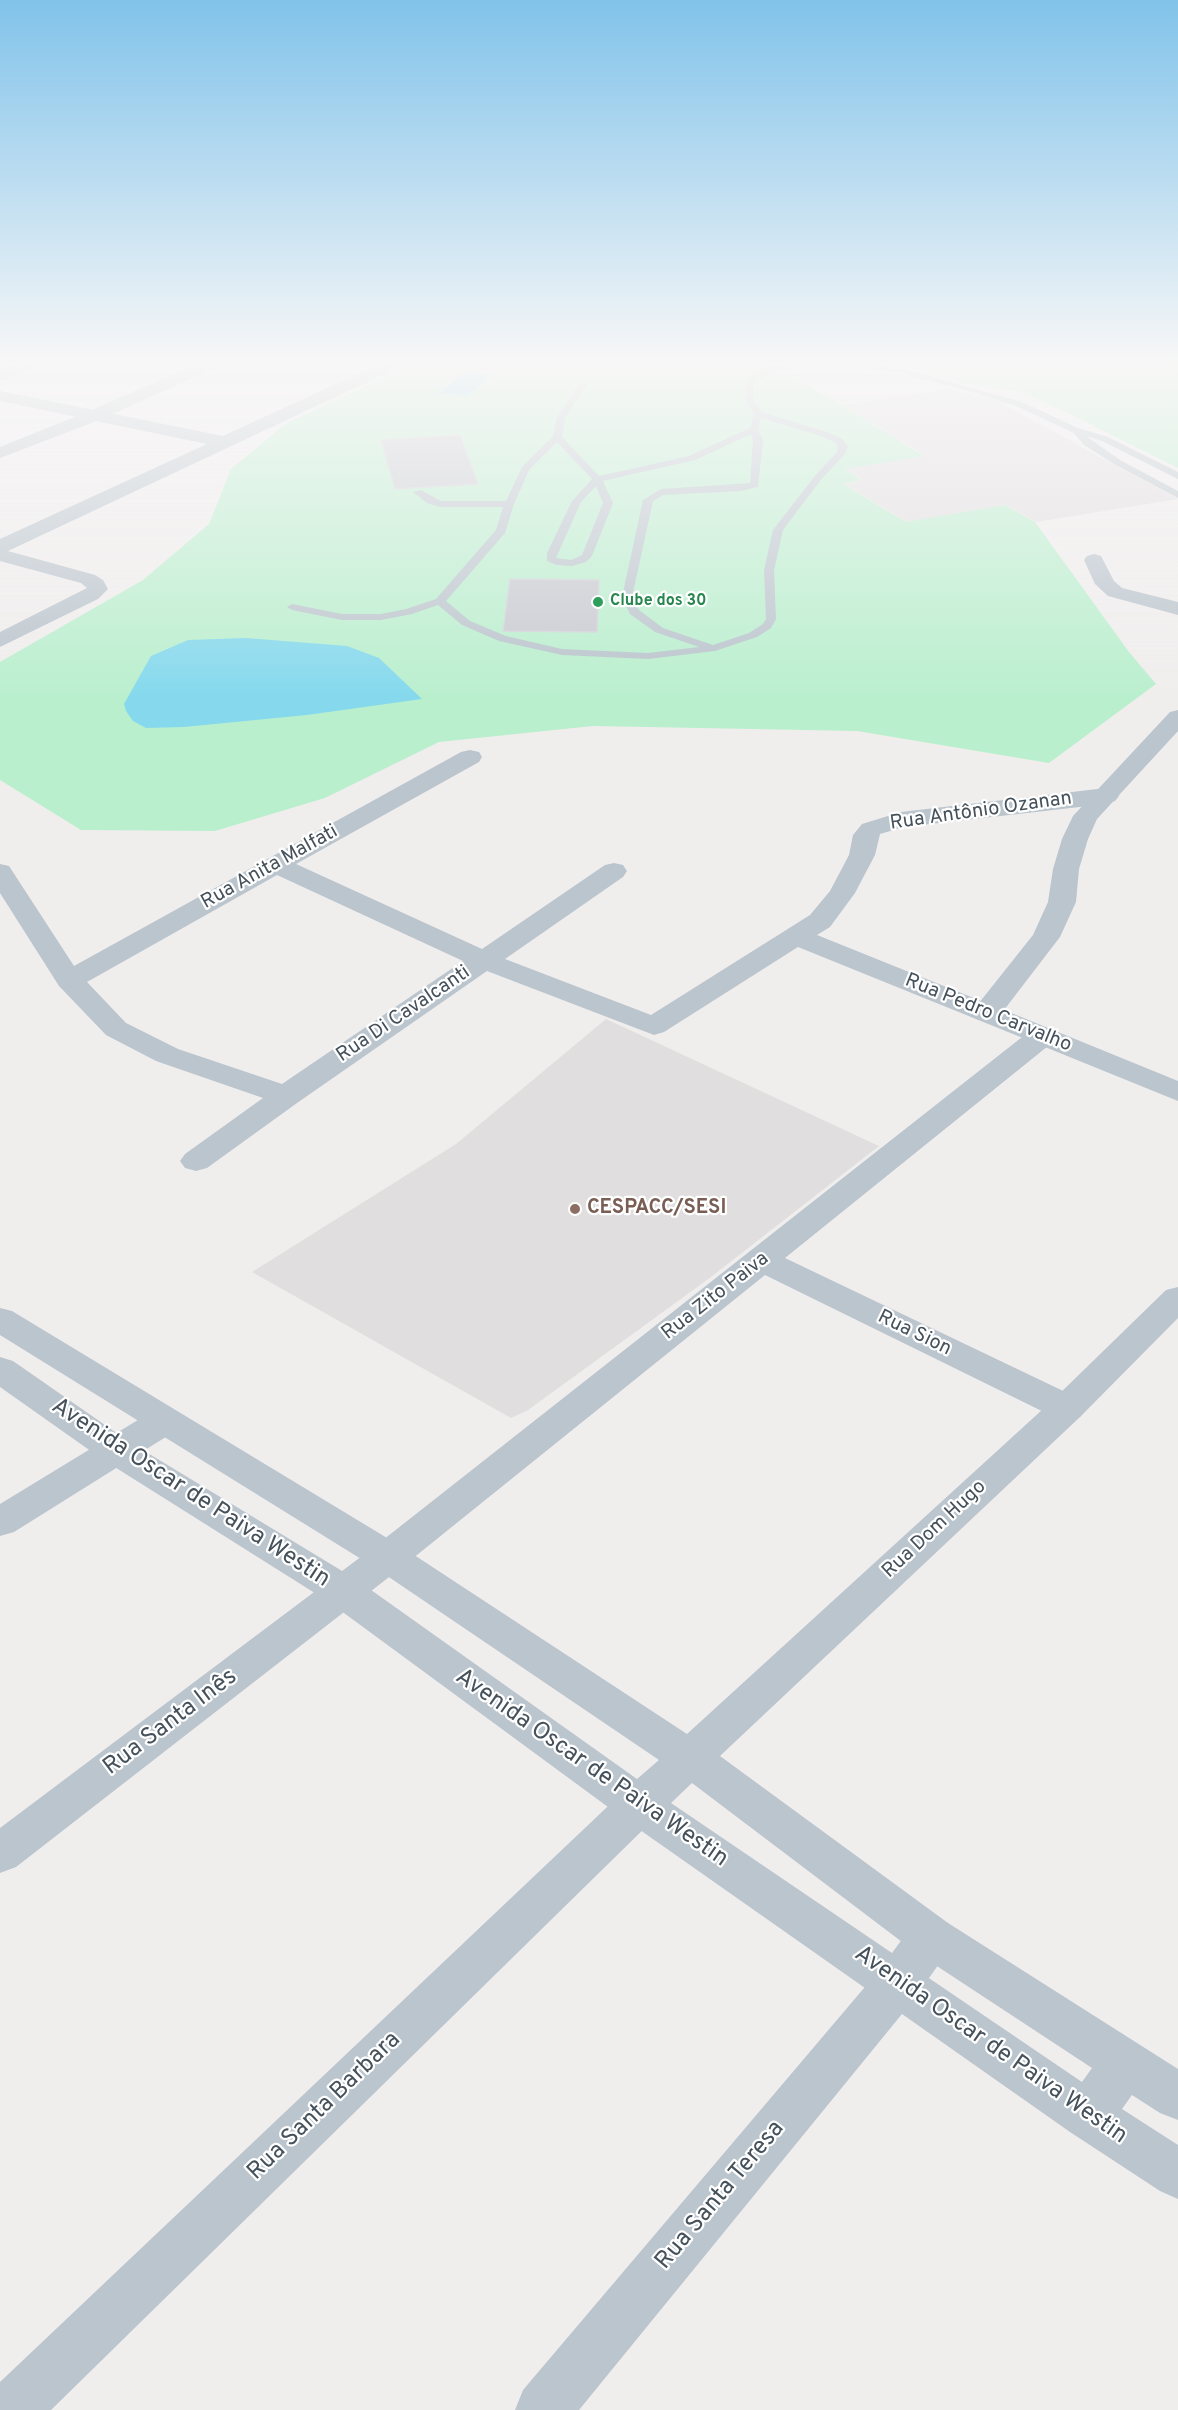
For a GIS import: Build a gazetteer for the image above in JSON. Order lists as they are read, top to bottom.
{
  "streets": {
    "street": [
      "Rua Antônio Ozanan",
      "Rua Anita Malfati",
      "Rua Pedro Carvalho",
      "Rua Di Cavalcanti",
      "Rua Zito Paiva",
      "Rua Sion",
      "Avenida Oscar de Paiva Westin",
      "Rua Dom Hugo",
      "Rua Santa Inês",
      "Rua Santa Barbara",
      "Rua Santa Teresa"
    ]
  },
  "crossings": [
    ["Rua Antônio Ozanan", "Rua Pedro Carvalho"],
    ["Rua Antônio Ozanan", "Rua Di Cavalcanti"],
    ["Rua Pedro Carvalho", "Rua Zito Paiva"],
    ["Rua Zito Paiva", "Rua Sion"],
    ["Rua Zito Paiva", "Avenida Oscar de Paiva Westin"],
    ["Rua Zito Paiva", "Rua Santa Inês"],
    ["Rua Sion", "Rua Dom Hugo"],
    ["Avenida Oscar de Paiva Westin", "Rua Dom Hugo"],
    ["Avenida Oscar de Paiva Westin", "Rua Santa Inês"],
    ["Avenida Oscar de Paiva Westin", "Rua Santa Barbara"],
    ["Avenida Oscar de Paiva Westin", "Rua Santa Teresa"],
    ["Rua Dom Hugo", "Rua Santa Barbara"]
  ],
  "places": ["Clube dos 30", "CESPACC/SESI"]
}
